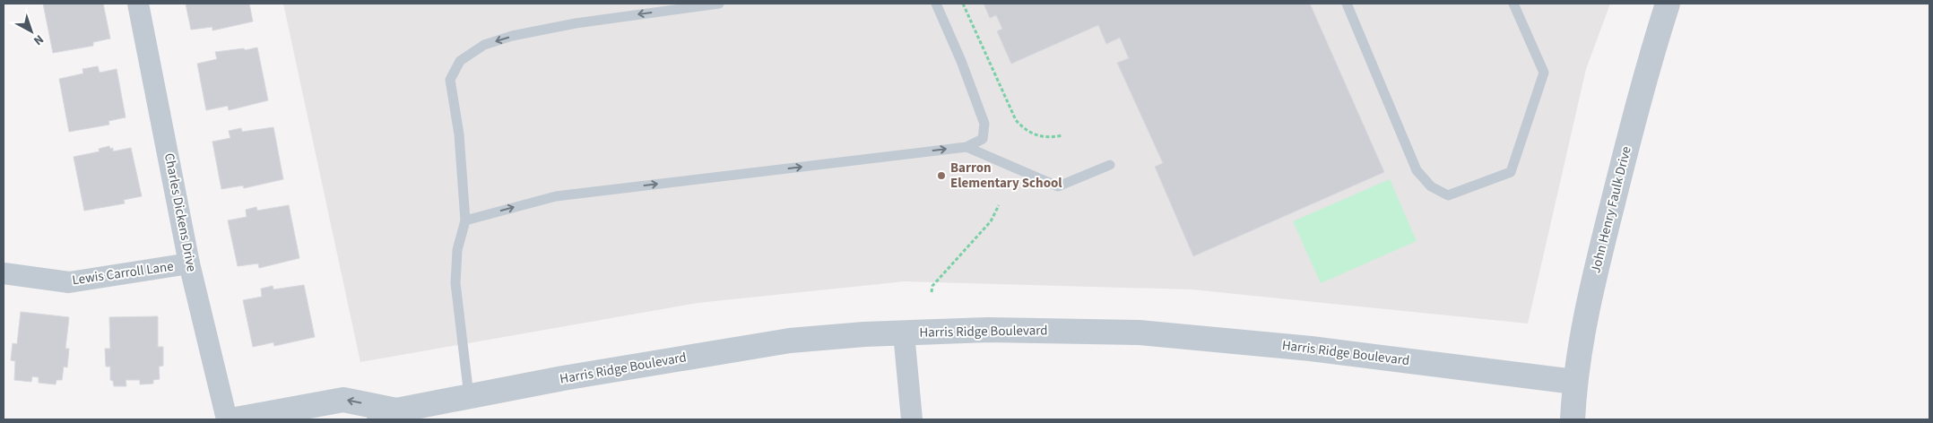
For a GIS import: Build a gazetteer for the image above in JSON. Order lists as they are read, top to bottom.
{
  "streets": {
    "street": [
      "John Henry Faulk Drive",
      "Charles Dickens Drive",
      "Lewis Carroll Lane",
      "Harris Ridge Boulevard"
    ]
  },
  "crossings": [
    ["John Henry Faulk Drive", "Harris Ridge Boulevard"],
    ["Charles Dickens Drive", "Lewis Carroll Lane"]
  ],
  "places": ["Barron Elementary School"],
  "north": "bottom right"
}
